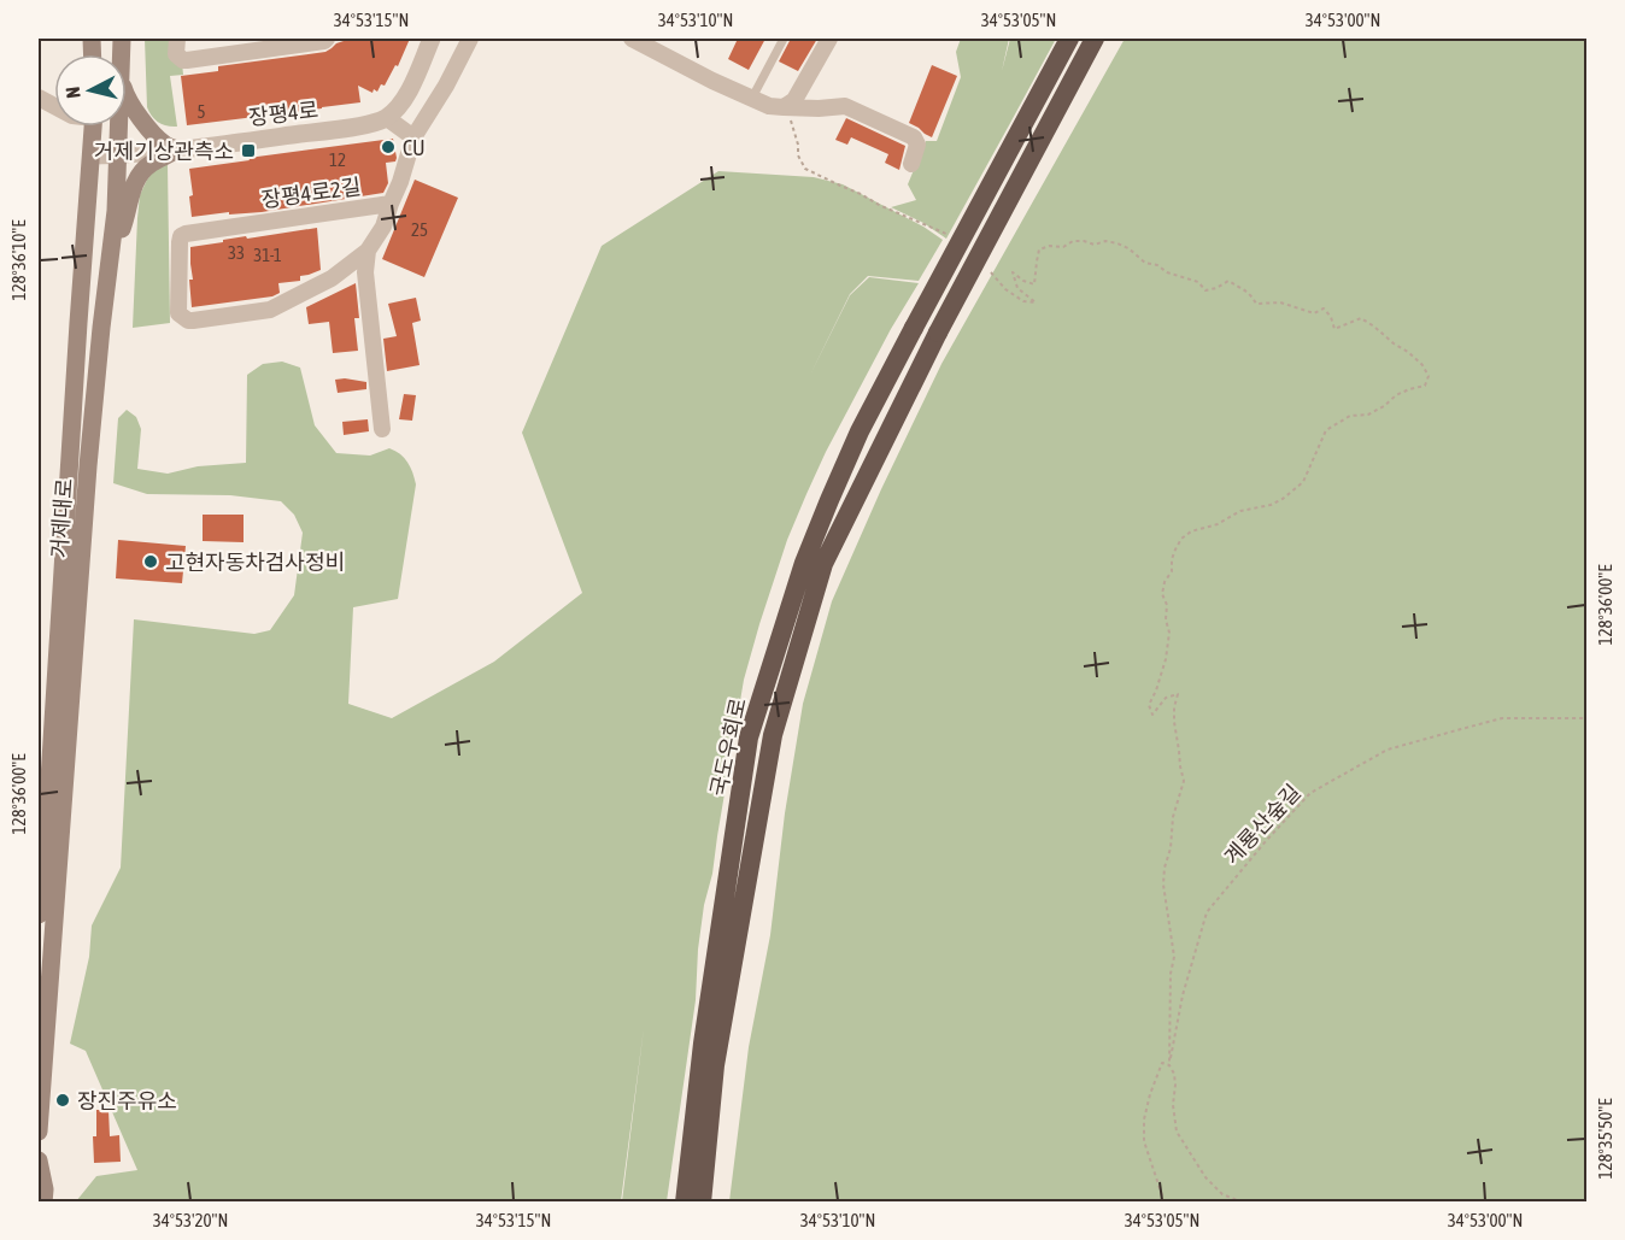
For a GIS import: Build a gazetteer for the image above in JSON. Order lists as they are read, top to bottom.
{
  "streets": {
    "highway": ["국도우회로"],
    "main road": ["거제대로"],
    "street": ["장평4로", "장평4로2길"],
    "path": ["계룡산숲길"]
  },
  "crossings": [
    ["장평4로", "거제대로"]
  ],
  "places": {
    "other": ["CU", "고현자동차검사정비", "장진주유소"],
    "transit": ["거제기상관측소"]
  },
  "house_numbers": [
    "5",
    "12",
    "25",
    "33",
    "31-1"
  ],
  "north": "left",
  "coordinates": [
    "34°53'15\"N",
    "34°53'10\"N",
    "34°53'05\"N",
    "34°53'00\"N",
    "128°36'10\"E",
    "128°36'00\"E",
    "128°35'50\"E",
    "34°53'20\"N"
  ]
}
